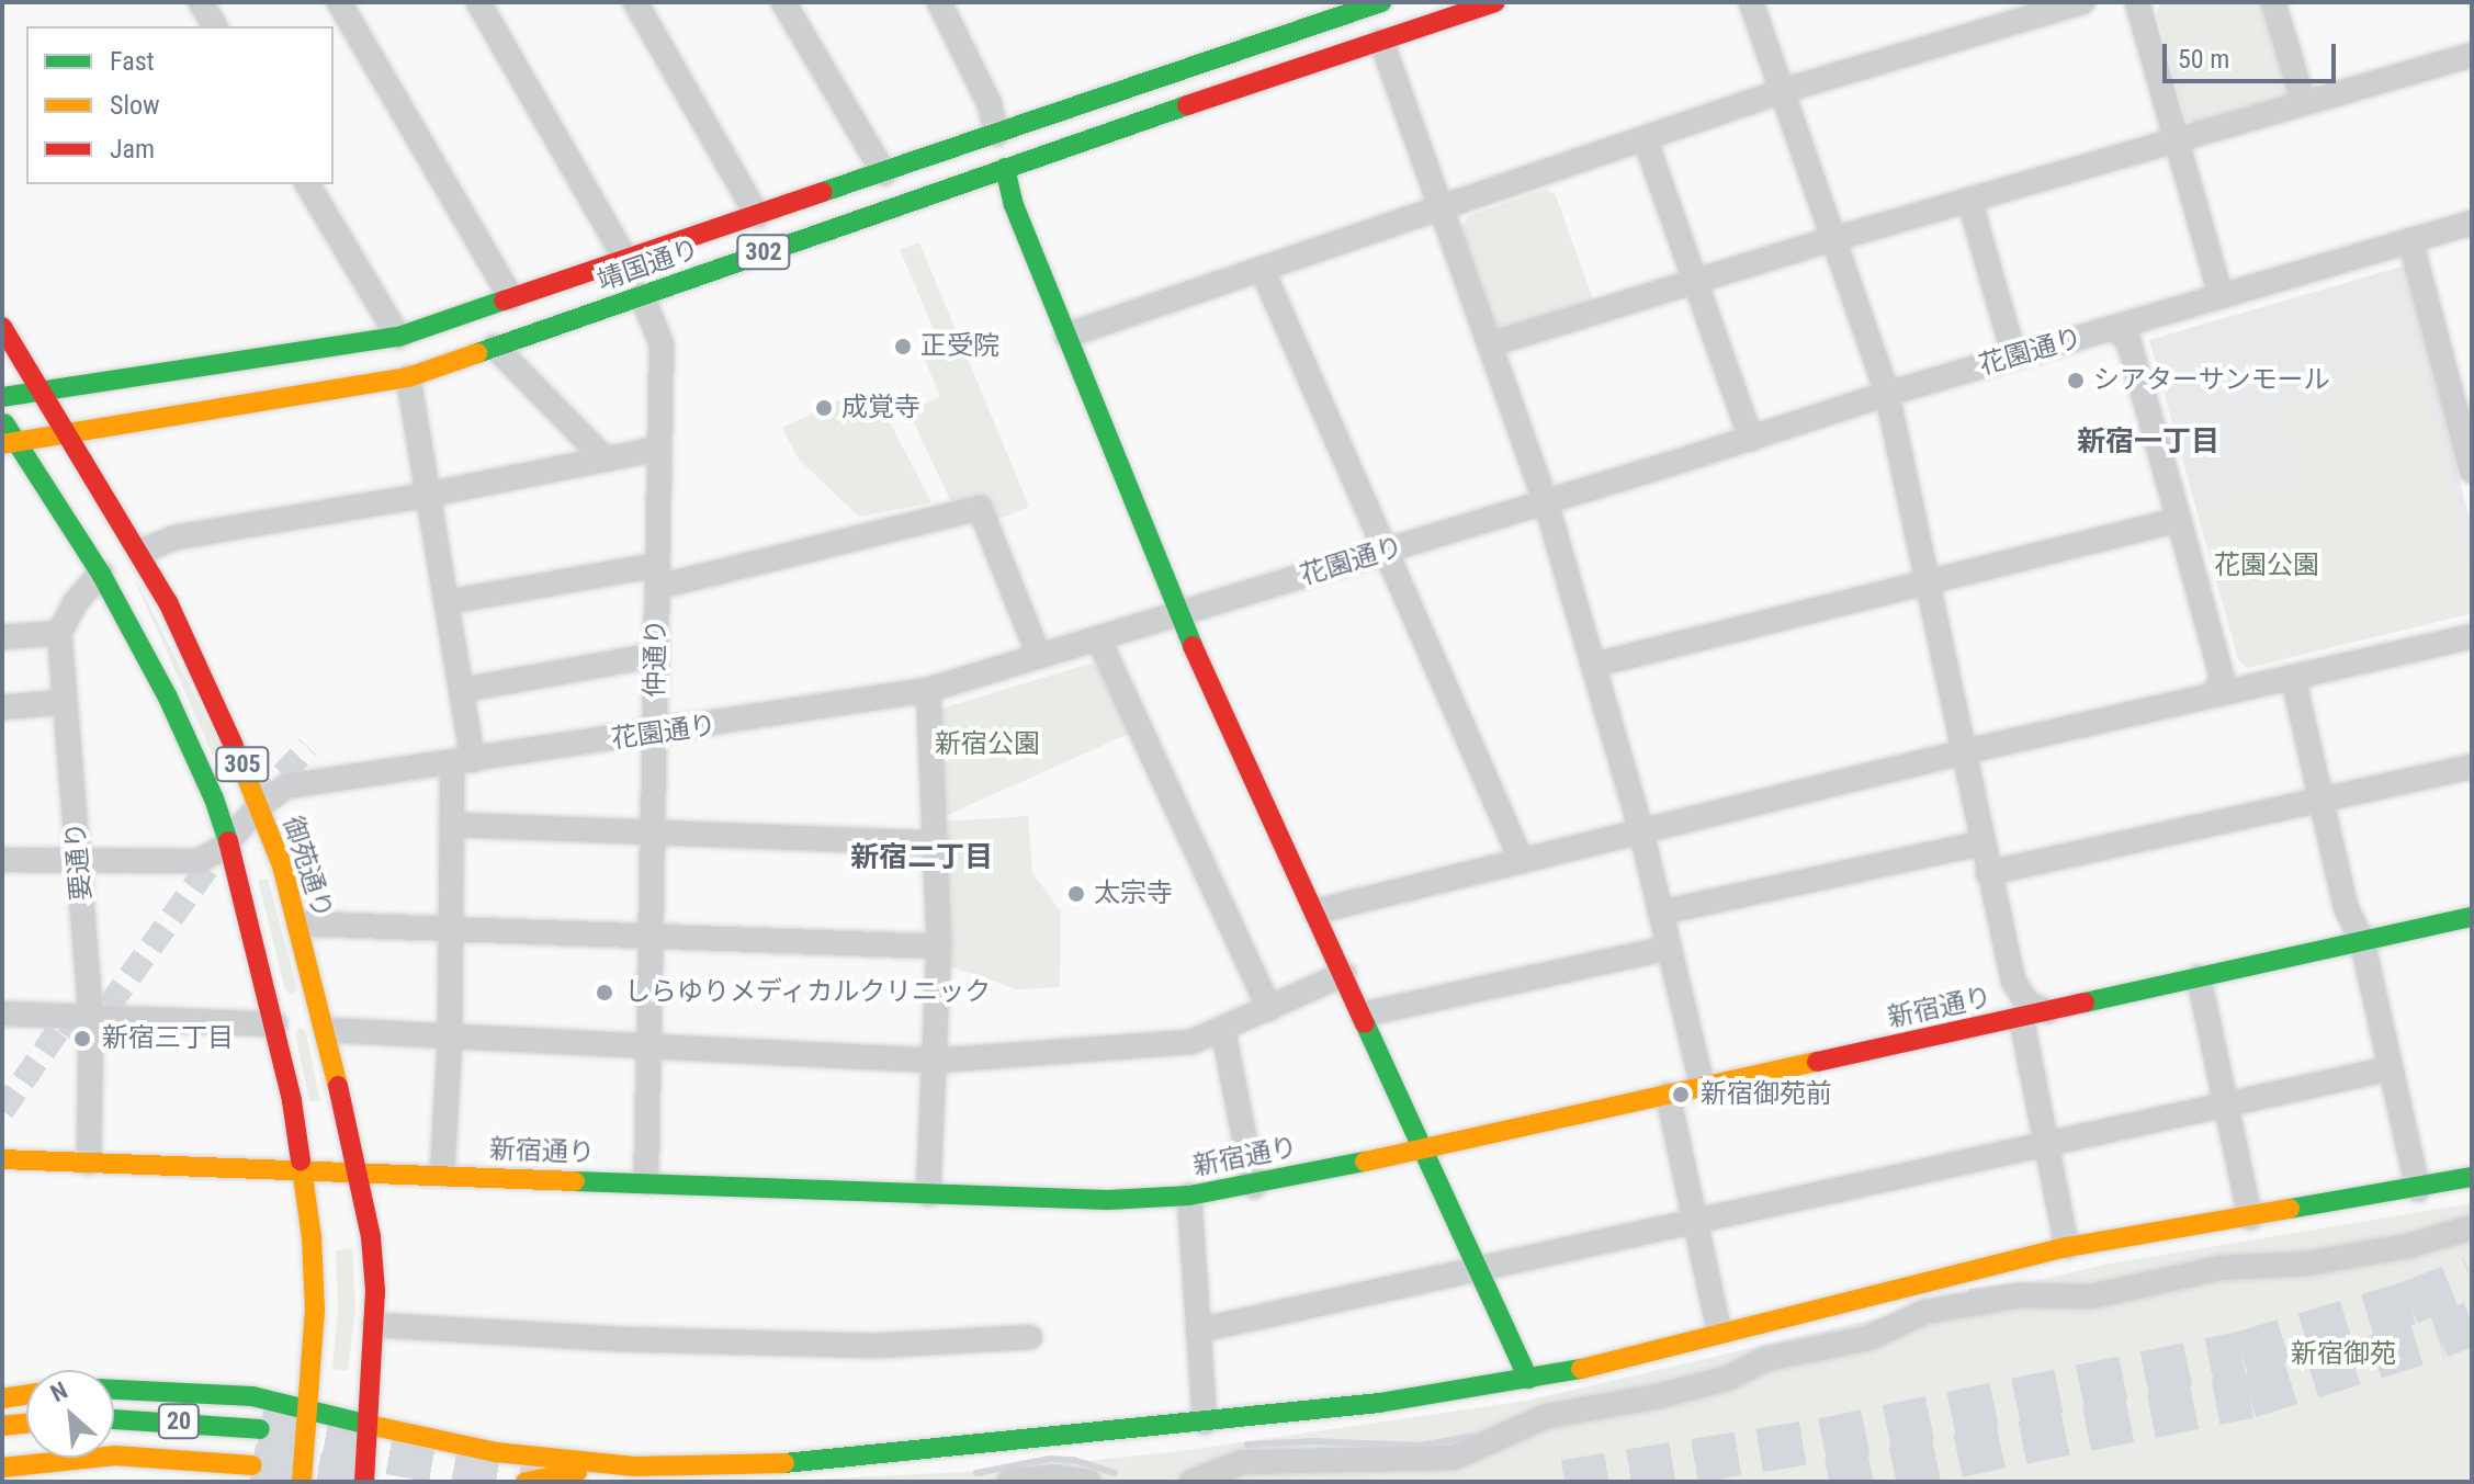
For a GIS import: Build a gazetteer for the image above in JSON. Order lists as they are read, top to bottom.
{
  "streets": {
    "main road": [
      "302",
      "靖国通り",
      "305",
      "御苑通り",
      "新宿通り",
      "20"
    ],
    "street": ["花園通り", "仲通り", "要通り"]
  },
  "crossings": [
    ["靖国通り", "仲通り"],
    ["靖国通り", "305"],
    ["靖国通り", "御苑通り"],
    ["花園通り", "仲通り"],
    ["花園通り", "305"],
    ["花園通り", "要通り"],
    ["花園通り", "御苑通り"],
    ["仲通り", "新宿通り"],
    ["305", "新宿通り"],
    ["要通り", "新宿通り"],
    ["御苑通り", "新宿通り"]
  ],
  "districts": ["新宿一丁目", "新宿二丁目"],
  "parks": ["花園公園", "新宿公園", "新宿御苑"],
  "places": [
    "正受院",
    "シアターサンモール",
    "成覚寺",
    "太宗寺",
    "しらゆりメディカルクリニック",
    "新宿三丁目",
    "新宿御苑前"
  ],
  "legend": ["Fast", "Slow", "Jam"],
  "scale_bar": "50 m",
  "north": "top left"
}
